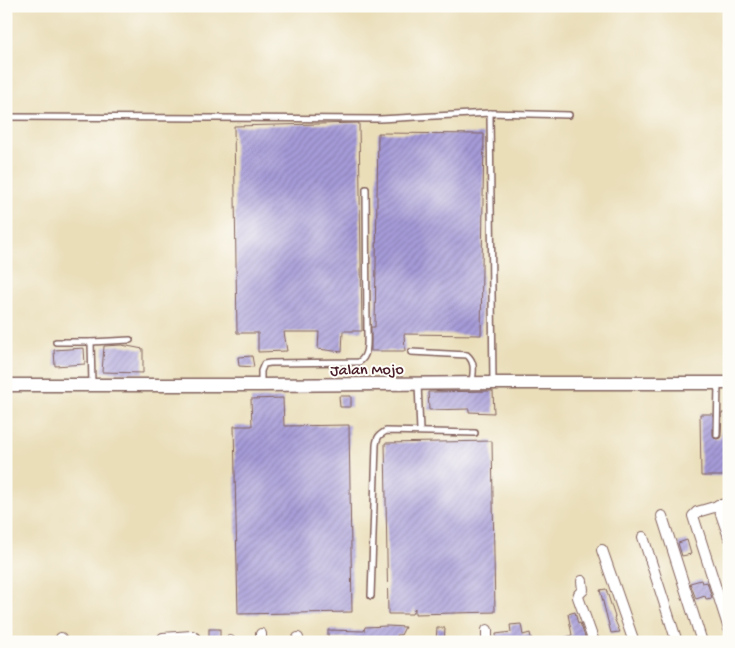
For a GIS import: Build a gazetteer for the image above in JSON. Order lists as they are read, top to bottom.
{
  "streets": {
    "street": ["Jalan Mojo"]
  }
}
